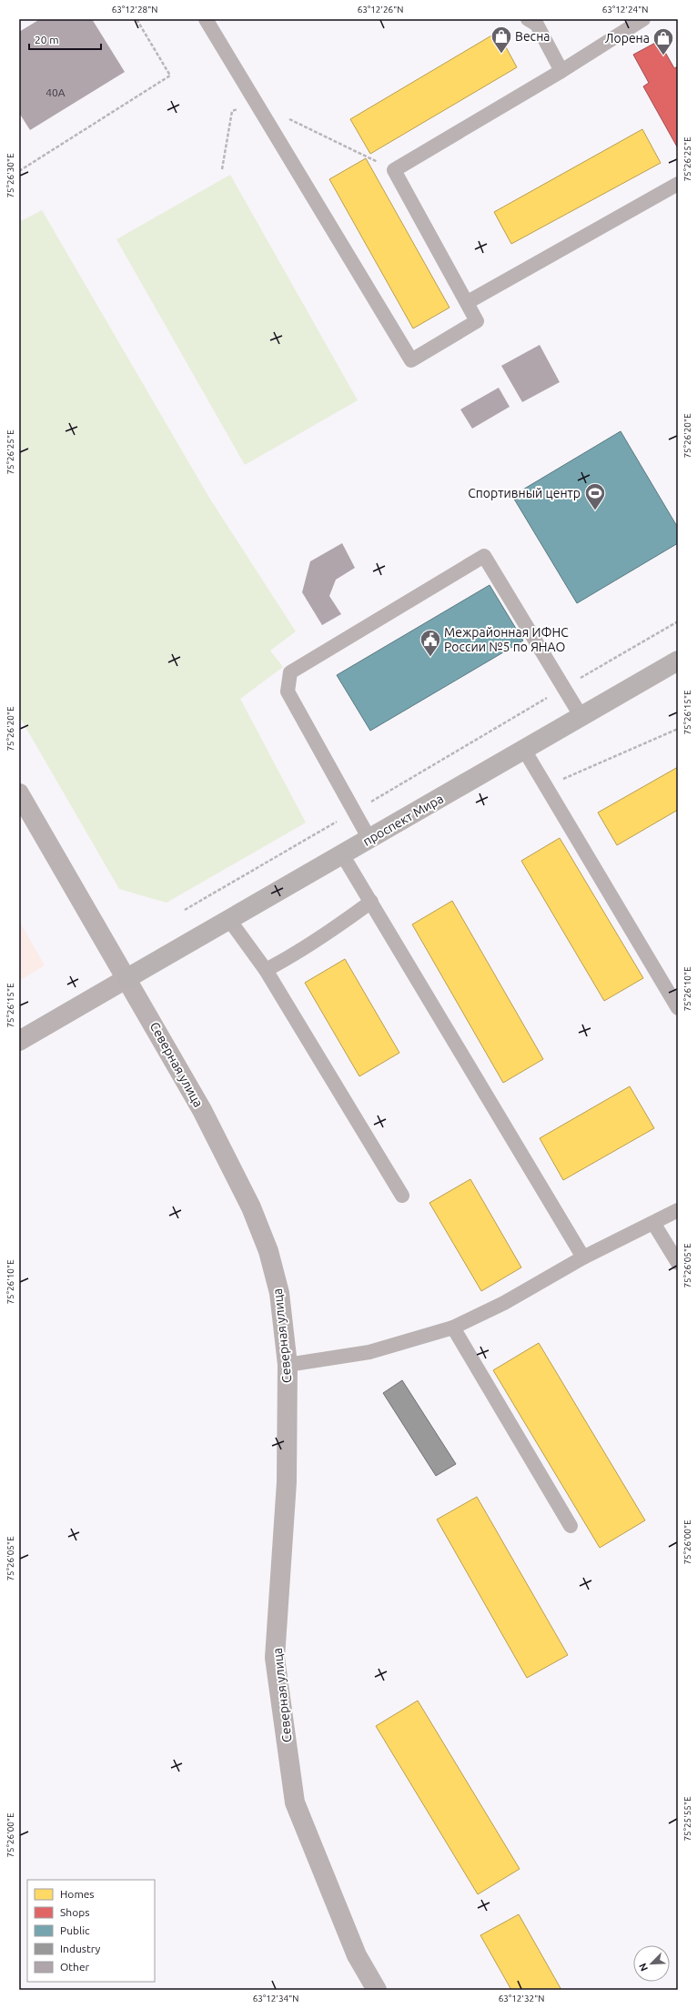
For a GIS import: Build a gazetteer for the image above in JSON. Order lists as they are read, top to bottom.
{
  "streets": {
    "street": ["проспект Мира", "Северная улица"]
  },
  "crossings": [
    ["проспект Мира", "Северная улица"]
  ],
  "places": {
    "shop": ["Весна", "Лорена"],
    "sports": ["Спортивный центр"],
    "public building": ["Межрайонная ИФНС России №5 по ЯНАО"]
  },
  "house_numbers": ["40А"],
  "legend": [
    "Homes",
    "Shops",
    "Public",
    "Industry",
    "Other"
  ],
  "scale_bar": "20 m",
  "north": "bottom left",
  "coordinates": [
    "63°12'28\"N",
    "63°12'26\"N",
    "63°12'24\"N",
    "75°26'25\"E",
    "75°26'30\"E",
    "75°26'20\"E",
    "75°26'15\"E",
    "75°26'10\"E",
    "75°26'05\"E",
    "75°26'00\"E",
    "75°25'55\"E",
    "63°12'34\"N",
    "63°12'32\"N"
  ]
}
